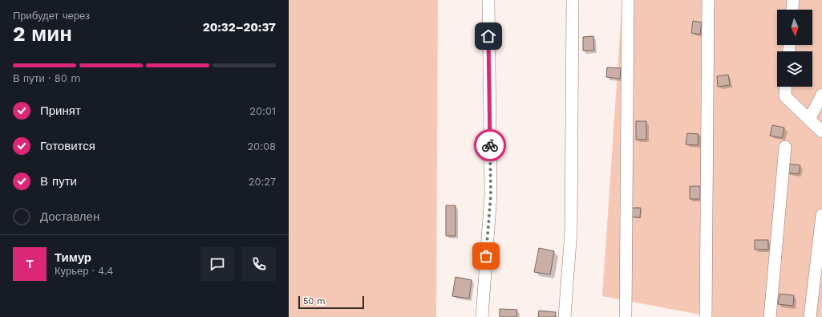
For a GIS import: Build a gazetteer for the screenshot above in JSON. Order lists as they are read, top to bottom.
{
  "scale_bar": "50 m",
  "north": "bottom",
  "page": {
    "heading": ["2 мин", "Прибудет через", "20:32–20:37"],
    "panel": ["Тимур", "Курьер · 4.4"],
    "bar": "В пути · 80 m",
    "list": [
      ["Принят", "20:01"],
      ["Готовится", "20:08"],
      ["В пути", "20:27"],
      "Доставлен"
    ],
    "round": "Т",
    "scale": "50 m"
  }
}
